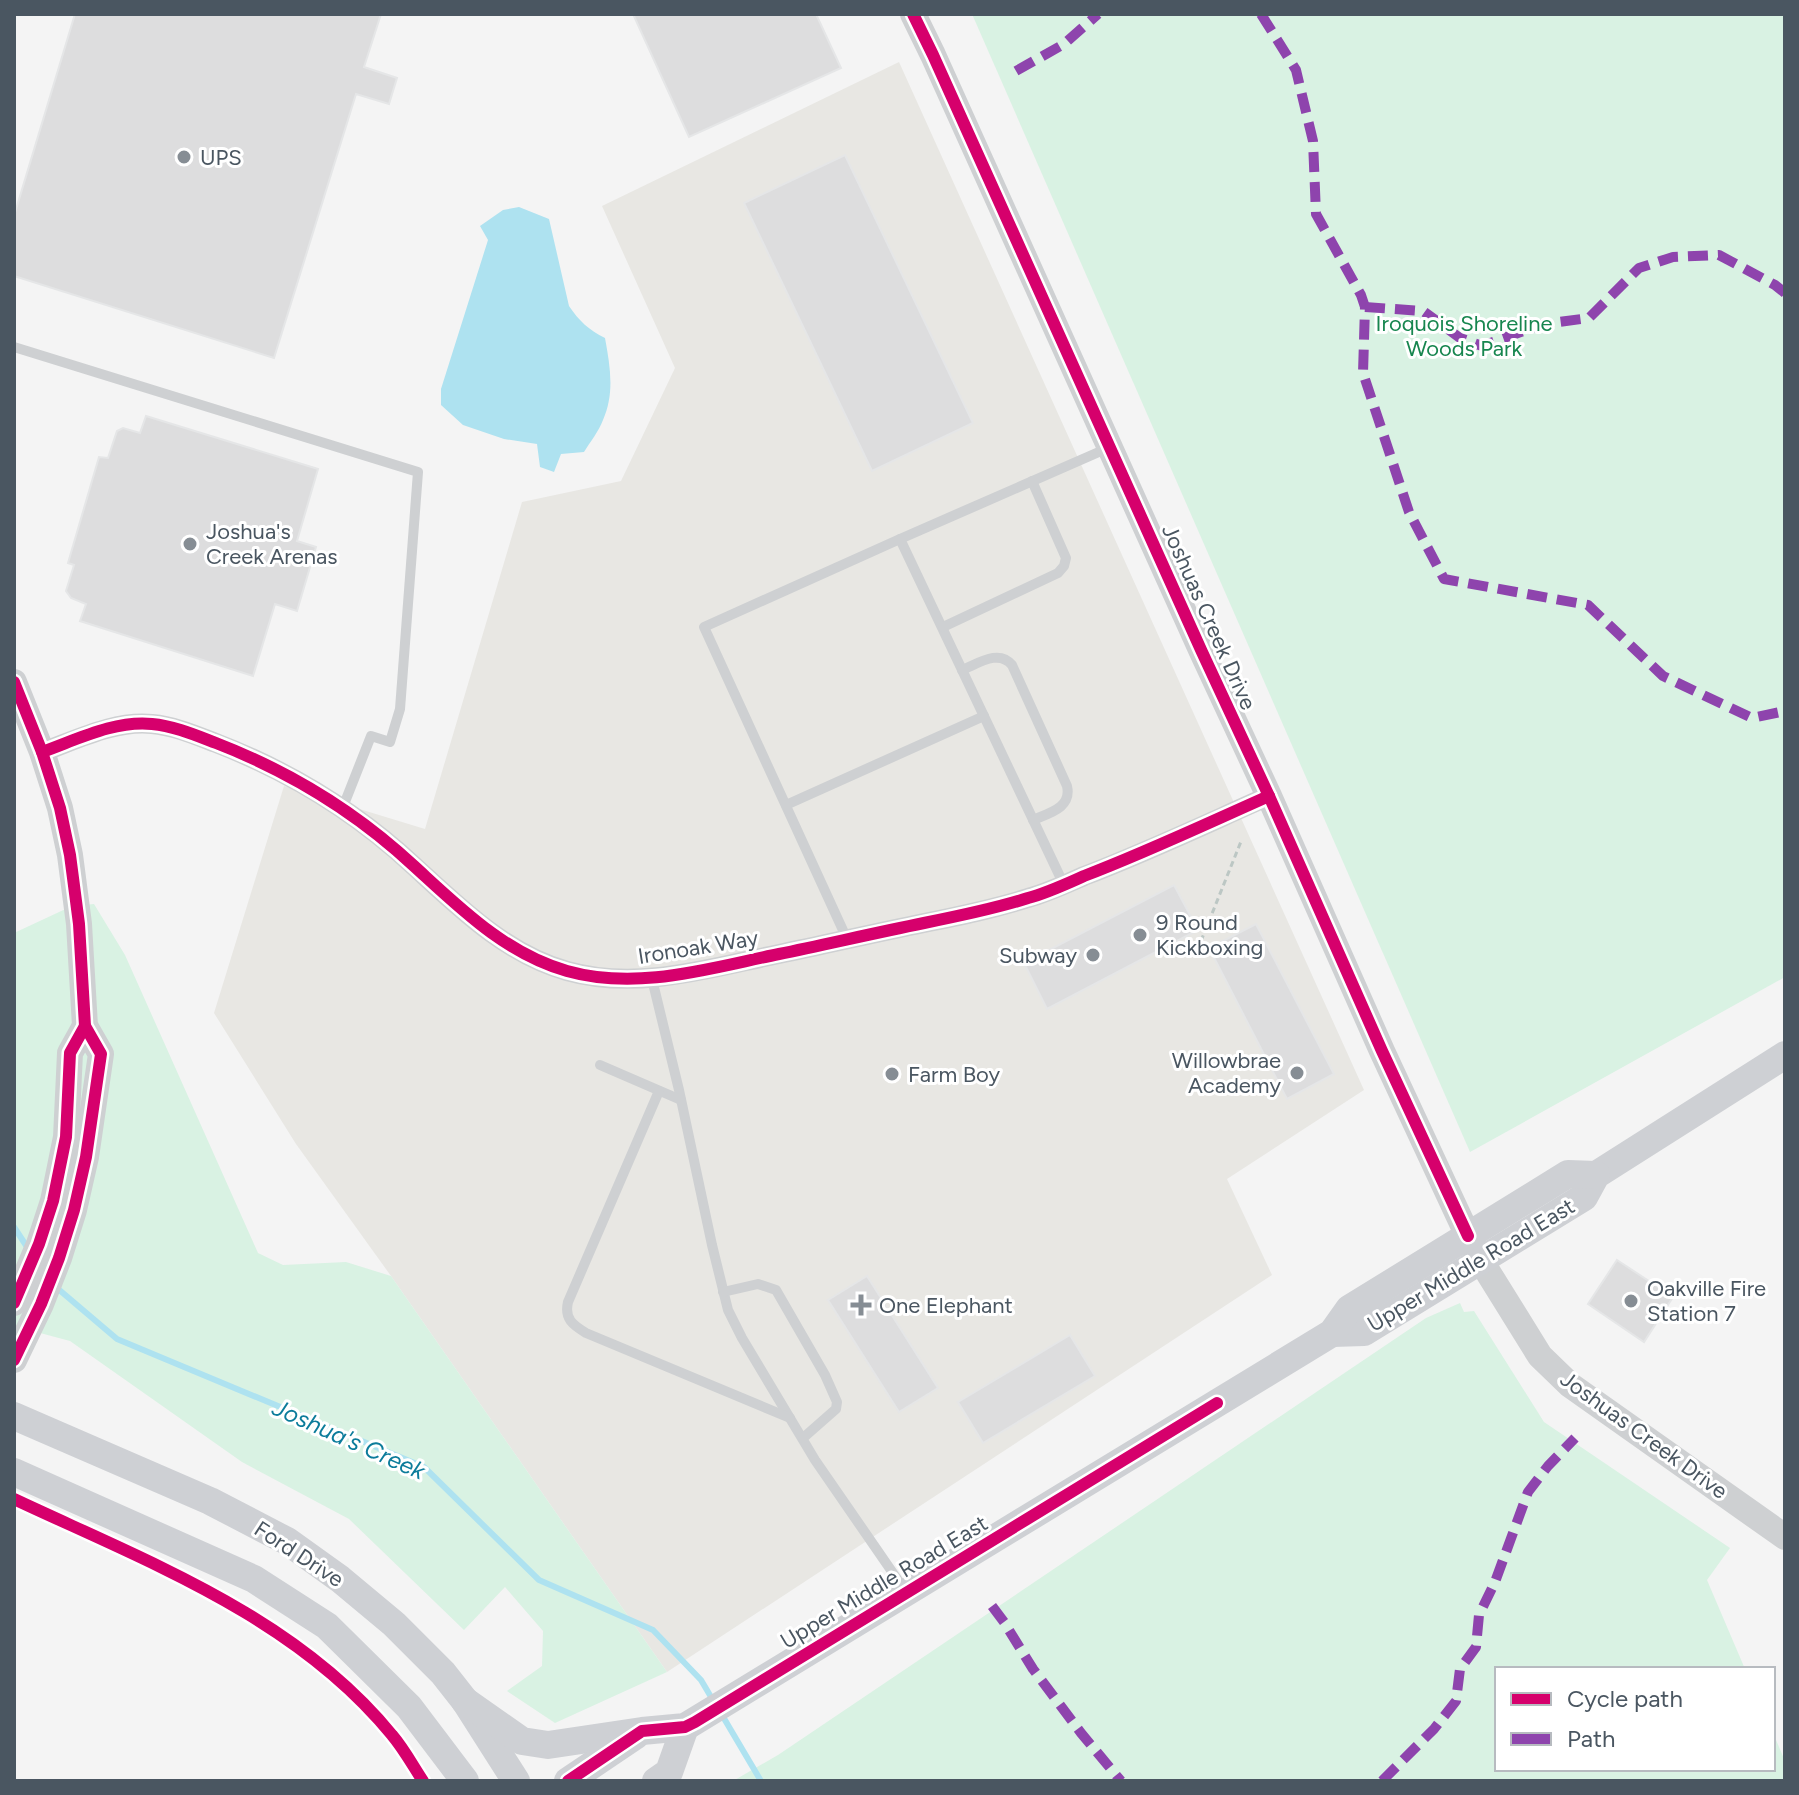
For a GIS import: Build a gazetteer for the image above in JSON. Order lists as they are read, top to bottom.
{
  "streets": {
    "main road": ["Upper Middle Road East", "Ford Drive"],
    "street": ["Joshuas Creek Drive", "Ironoak Way"]
  },
  "crossings": [
    ["Joshuas Creek Drive", "Ironoak Way"],
    ["Joshuas Creek Drive", "Upper Middle Road East"]
  ],
  "water": ["Joshua's Creek"],
  "parks": ["Iroquois Shoreline Woods Park"],
  "places": {
    "other": [
      "UPS",
      "Joshua's Creek Arenas",
      "9 Round Kickboxing",
      "Subway",
      "Willowbrae Academy",
      "Farm Boy",
      "Oakville Fire Station 7"
    ],
    "health": ["One Elephant"]
  },
  "legend": ["Cycle path", "Path"]
}
